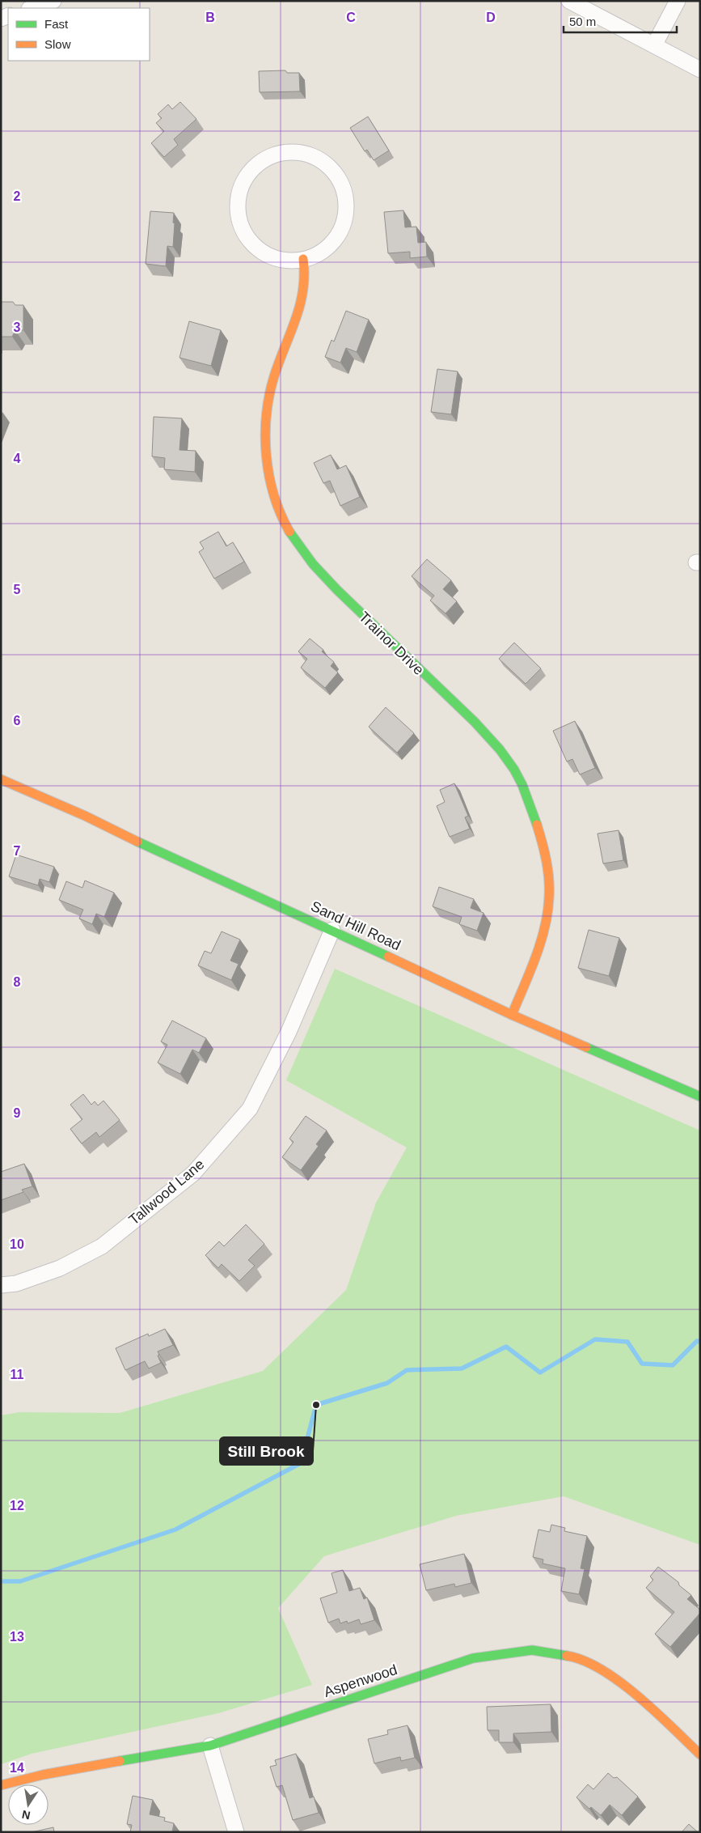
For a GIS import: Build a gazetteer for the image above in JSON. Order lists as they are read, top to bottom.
{
  "streets": {
    "street": [
      "Trainor Drive",
      "Sand Hill Road",
      "Tallwood Lane",
      "Aspenwood"
    ]
  },
  "crossings": [
    ["Trainor Drive", "Sand Hill Road"],
    ["Sand Hill Road", "Tallwood Lane"]
  ],
  "places": ["Still Brook"],
  "legend": ["Fast", "Slow"],
  "scale_bar": "50 m",
  "north": "bottom",
  "grid": {
    "columns": ["B", "C", "D"],
    "rows": [
      "2",
      "3",
      "4",
      "5",
      "6",
      "7",
      "8",
      "9",
      "10",
      "11",
      "12",
      "13",
      "14"
    ]
  }
}
